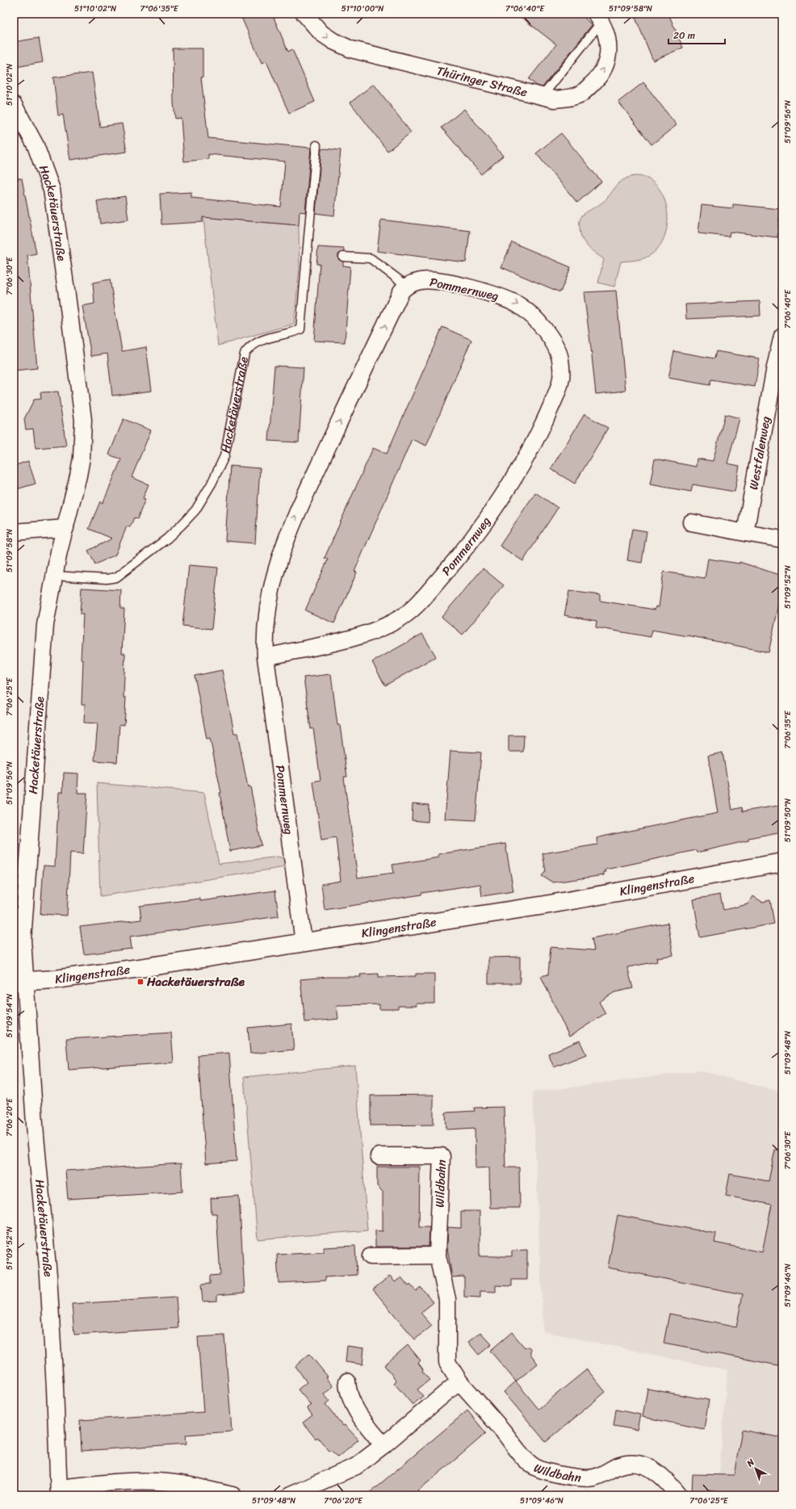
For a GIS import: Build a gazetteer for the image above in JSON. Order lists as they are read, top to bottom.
{
  "streets": {
    "street": [
      "Thüringer Straße",
      "Hacketäuerstraße",
      "Pommernweg",
      "Westfalenweg",
      "Klingenstraße",
      "Wildbahn"
    ]
  },
  "crossings": [
    ["Hacketäuerstraße", "Klingenstraße"],
    ["Pommernweg", "Klingenstraße"]
  ],
  "places": {
    "transit": ["Hacketäuerstraße"]
  },
  "scale_bar": "20 m",
  "north": "top left",
  "coordinates": [
    "51°10'02\"N",
    "7°06'35\"E",
    "51°10'00\"N",
    "7°06'40\"E",
    "51°09'58\"N",
    "51°09'56\"N",
    "7°06'30\"E",
    "51°09'52\"N",
    "7°06'25\"E",
    "51°09'50\"N",
    "51°09'54\"N",
    "51°09'48\"N",
    "7°06'20\"E",
    "51°09'46\"N"
  ]
}
